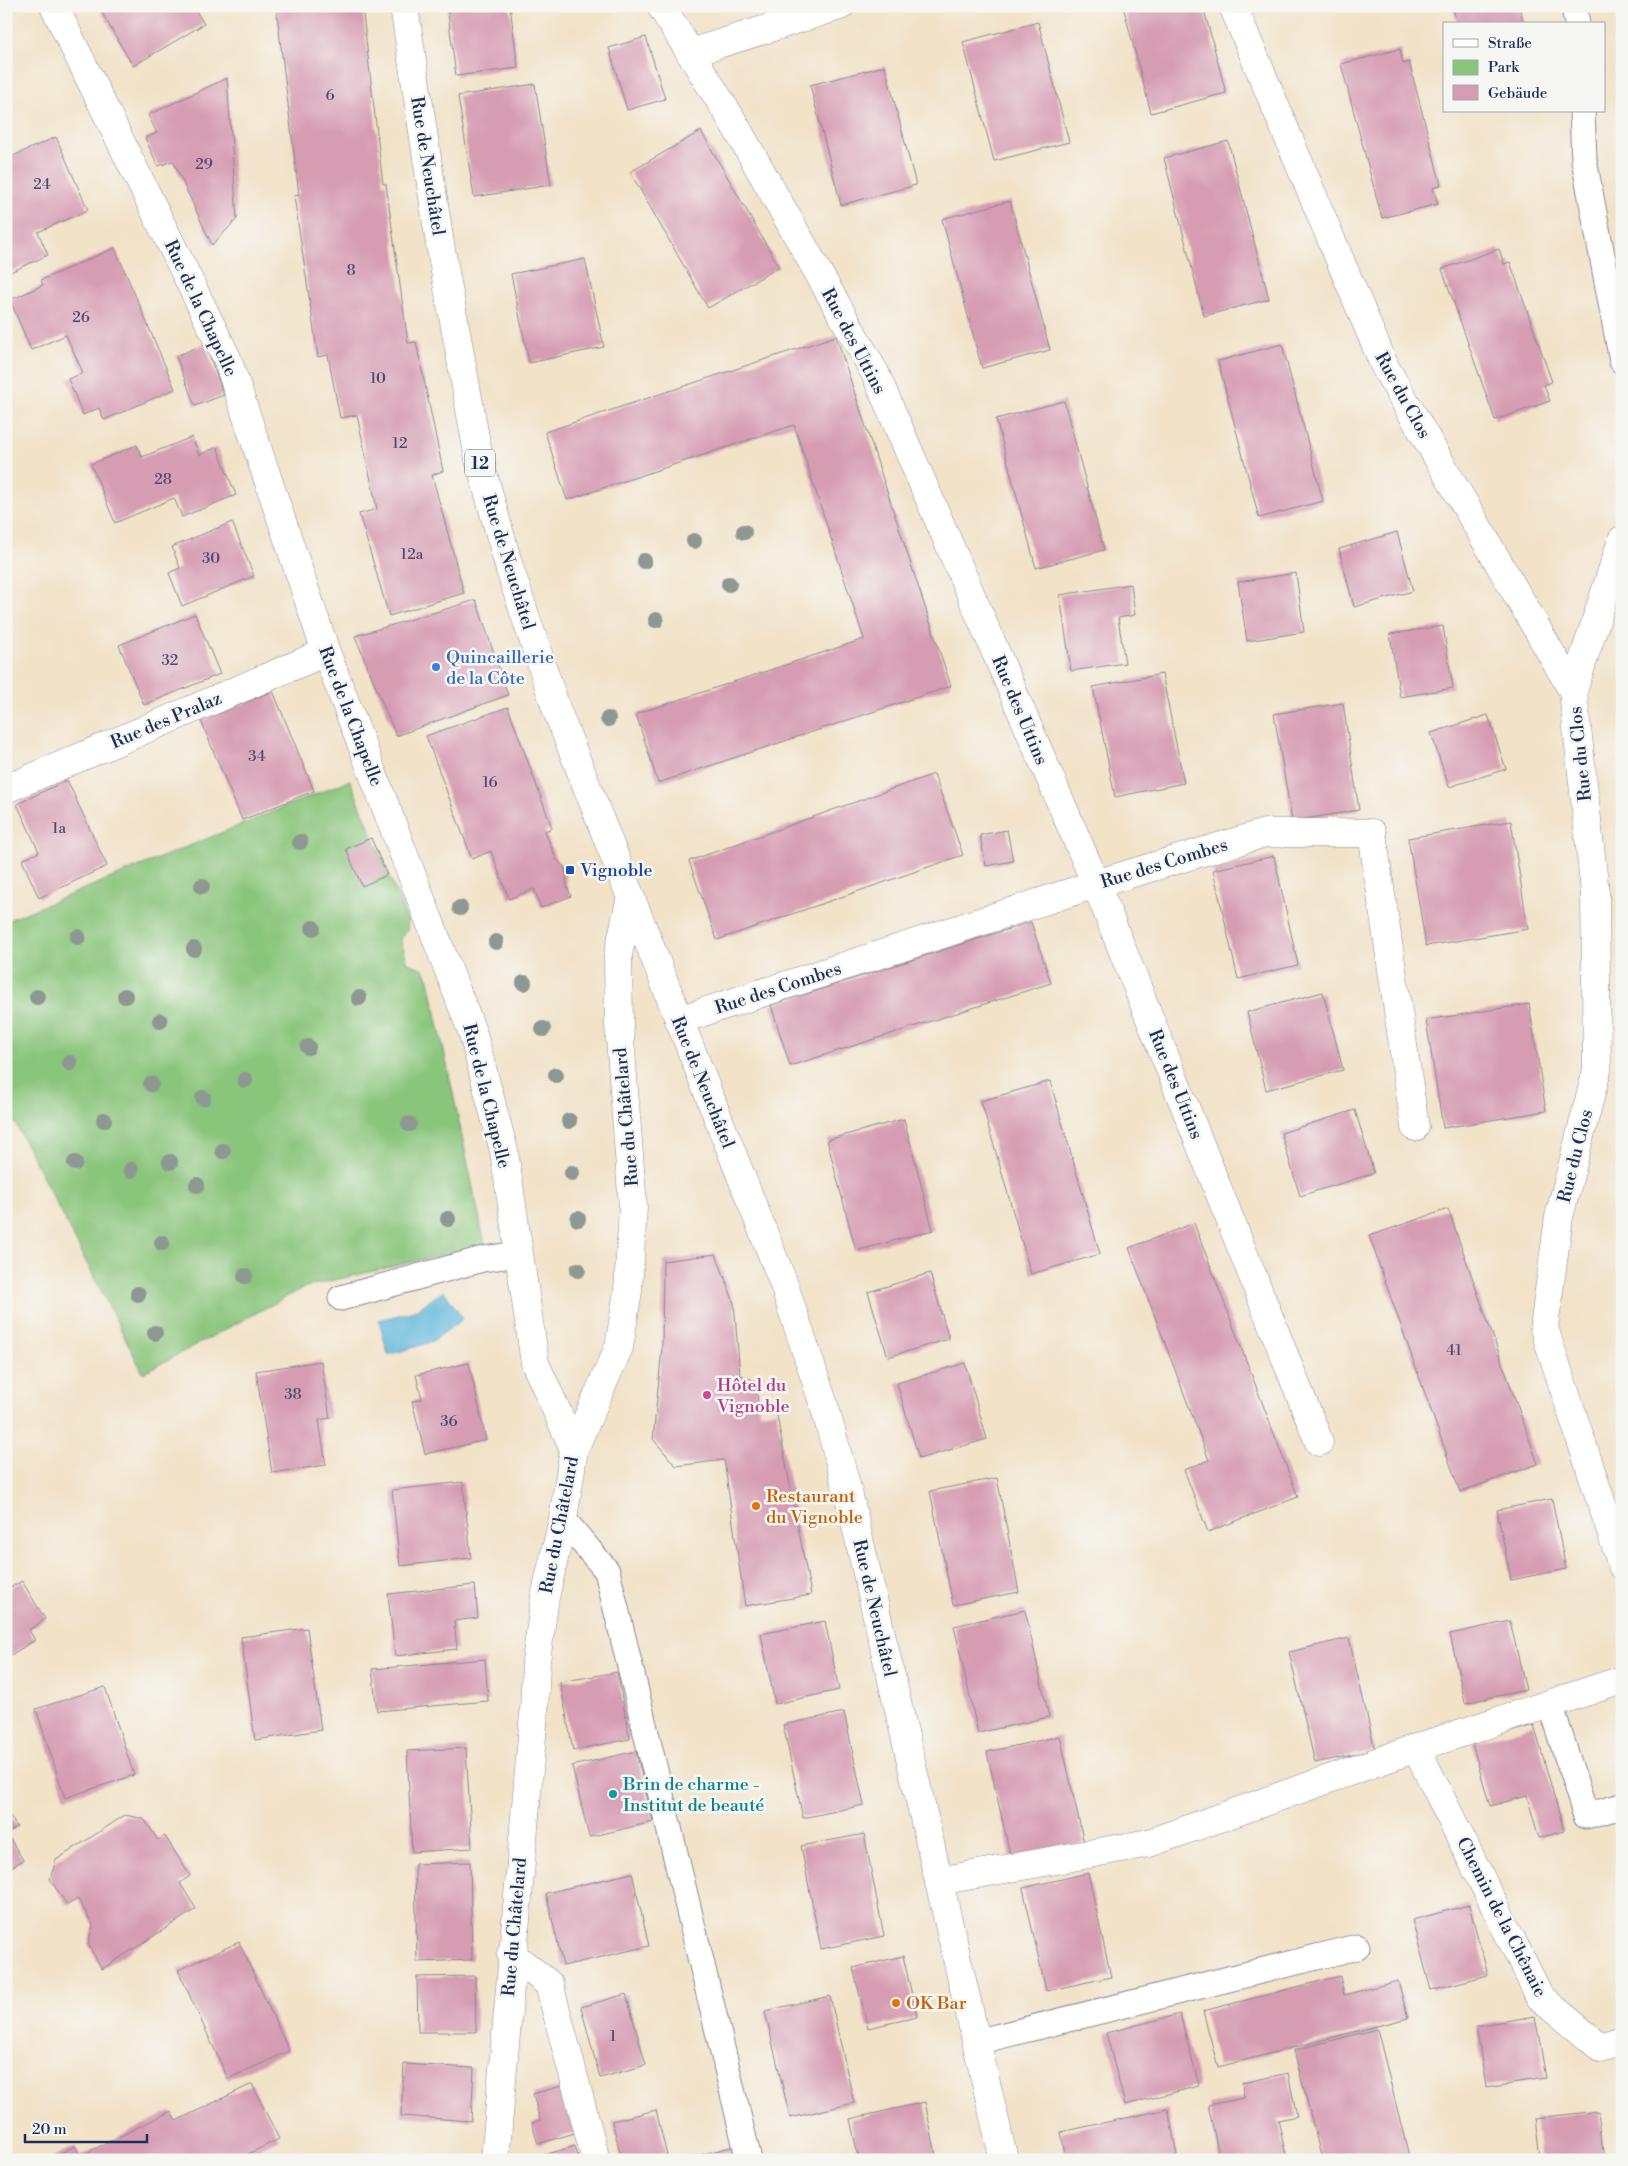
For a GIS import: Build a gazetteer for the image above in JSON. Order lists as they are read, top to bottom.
{
  "streets": {
    "street": [
      "Rue de Neuchâtel",
      "Rue de la Chapelle",
      "Rue des Uttins",
      "Rue du Clos",
      "12",
      "Rue des Pralaz",
      "Rue des Combes",
      "Rue du Châtelard",
      "Chemin de la Chênaie"
    ]
  },
  "crossings": [
    ["Rue de Neuchâtel", "Rue des Combes"],
    ["Rue de Neuchâtel", "Rue du Châtelard"],
    ["Rue de la Chapelle", "Rue des Pralaz"],
    ["Rue de la Chapelle", "Rue du Châtelard"],
    ["Rue des Uttins", "Rue des Combes"]
  ],
  "places": {
    "other": [
      "Quincaillerie de la Côte",
      "Hôtel du Vignoble",
      "Restaurant du Vignoble",
      "Brin de charme - Institut de beauté",
      "OK Bar"
    ],
    "transit": ["Vignoble"]
  },
  "house_numbers": [
    "6",
    "29",
    "24",
    "8",
    "26",
    "10",
    "12",
    "28",
    "12a",
    "30",
    "32",
    "34",
    "16",
    "1a",
    "41",
    "38",
    "36",
    "1"
  ],
  "legend": ["Straße", "Park", "Gebäude"],
  "scale_bar": "20 m"
}
